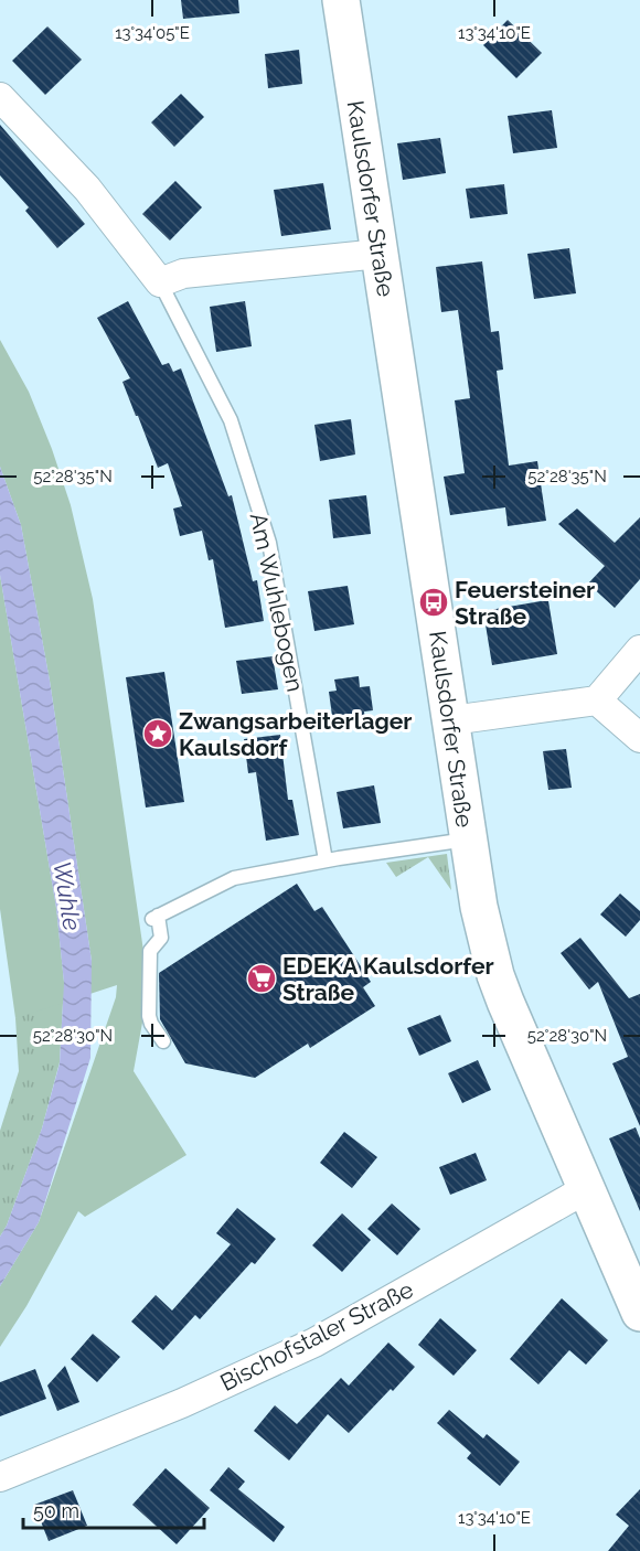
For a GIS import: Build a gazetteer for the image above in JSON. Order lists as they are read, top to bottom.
{
  "streets": {
    "main road": ["Kaulsdorfer Straße"],
    "street": ["Am Wuhlebogen", "Bischofstaler Straße"]
  },
  "crossings": [
    ["Kaulsdorfer Straße", "Bischofstaler Straße"]
  ],
  "water": ["Wuhle"],
  "places": {
    "bus stop": ["Feuersteiner Straße"],
    "place": ["Zwangsarbeiterlager Kaulsdorf"],
    "supermarket": ["EDEKA Kaulsdorfer Straße"]
  },
  "scale_bar": "50 m",
  "coordinates": [
    "13°34'05\"E",
    "13°34'10\"E",
    "52°28'35\"N",
    "52°28'30\"N"
  ]
}
